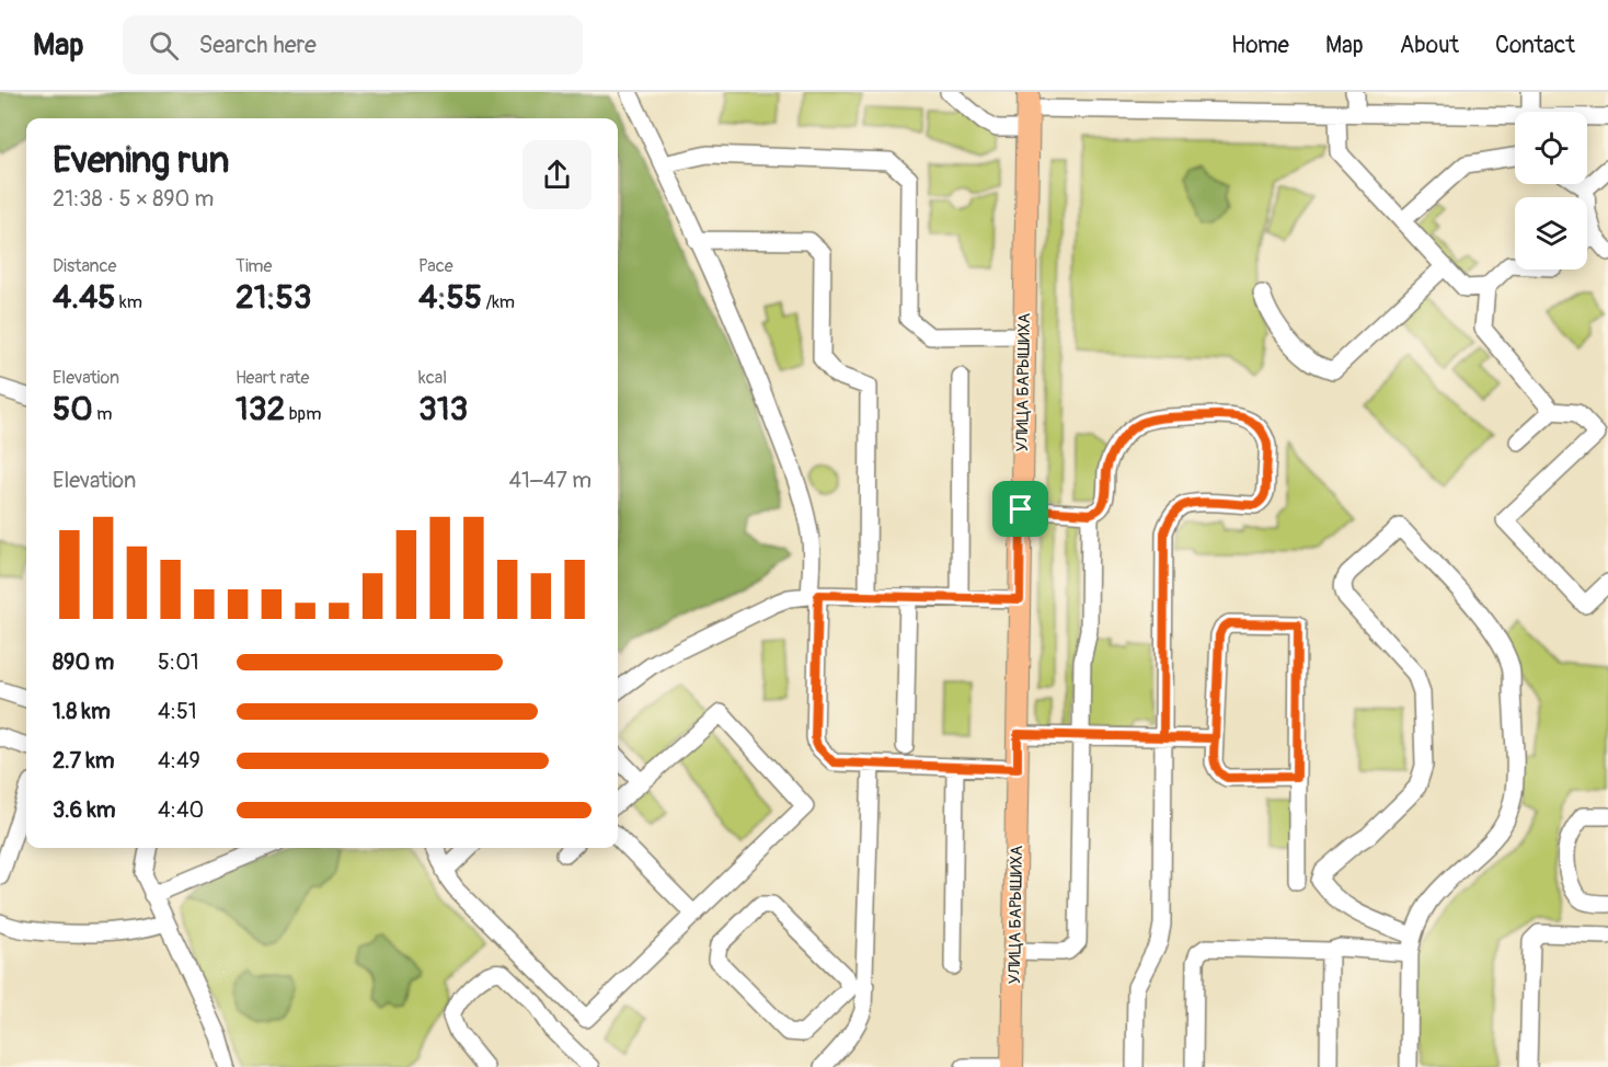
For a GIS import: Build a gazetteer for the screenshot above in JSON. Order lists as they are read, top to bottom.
{
  "streets": {
    "main road": ["УЛИЦА БАРЫШИХА"]
  },
  "page": {
    "header": "Map",
    "search": "Search here",
    "nav": [
      "Home",
      "Map",
      "About",
      "Contact"
    ],
    "heading": ["Evening run", "21:38 · 5 × 890 m"],
    "stats": [
      ["Distance", "4.45 km"],
      ["Time", "21:53"],
      ["Pace", "4:55 /km"],
      ["Elevation", "50 m"],
      ["Heart rate", "132 bpm"],
      ["kcal", "313"]
    ],
    "chart": ["Elevation", "41–47 m"],
    "list": [
      {
        "name": "890 m",
        "note": "5:01"
      },
      {
        "name": "1.8 km",
        "note": "4:51"
      },
      {
        "name": "2.7 km",
        "note": "4:49"
      },
      {
        "name": "3.6 km",
        "note": "4:40"
      }
    ]
  }
}
